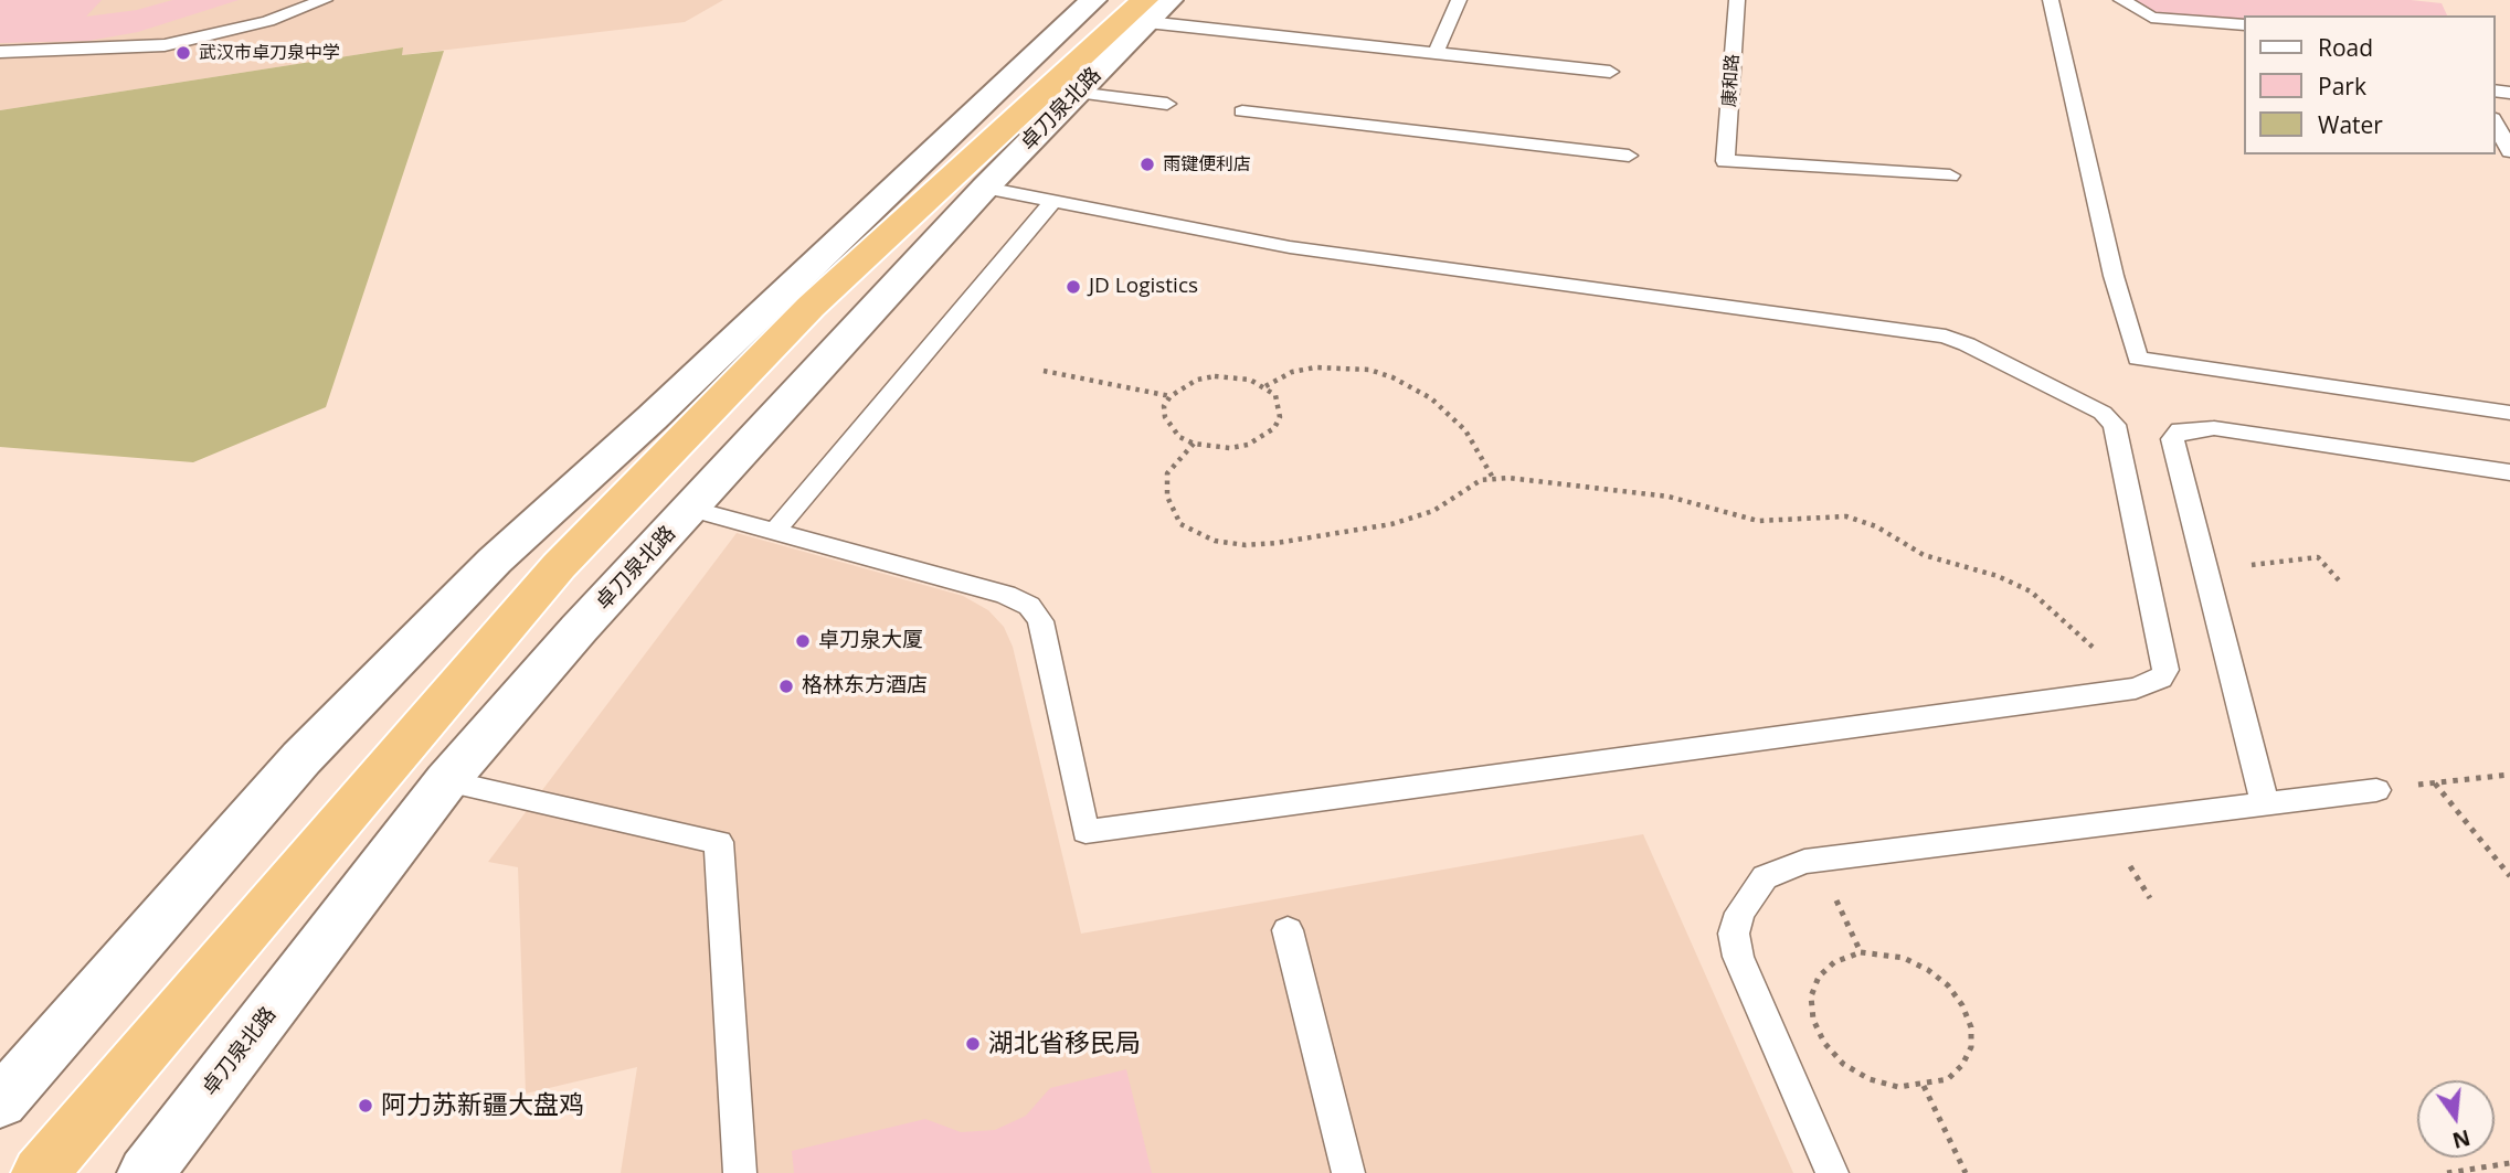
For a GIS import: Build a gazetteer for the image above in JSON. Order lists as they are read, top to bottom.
{
  "streets": {
    "street": ["卓刀泉北路"],
    "lane": ["康和路"]
  },
  "places": [
    "武汉市卓刀泉中学",
    "雨键便利店",
    "JD Logistics",
    "卓刀泉大厦",
    "格林东方酒店",
    "湖北省移民局",
    "阿力苏新疆大盘鸡"
  ],
  "legend": ["Road", "Park", "Water"],
  "north": "bottom"
}
